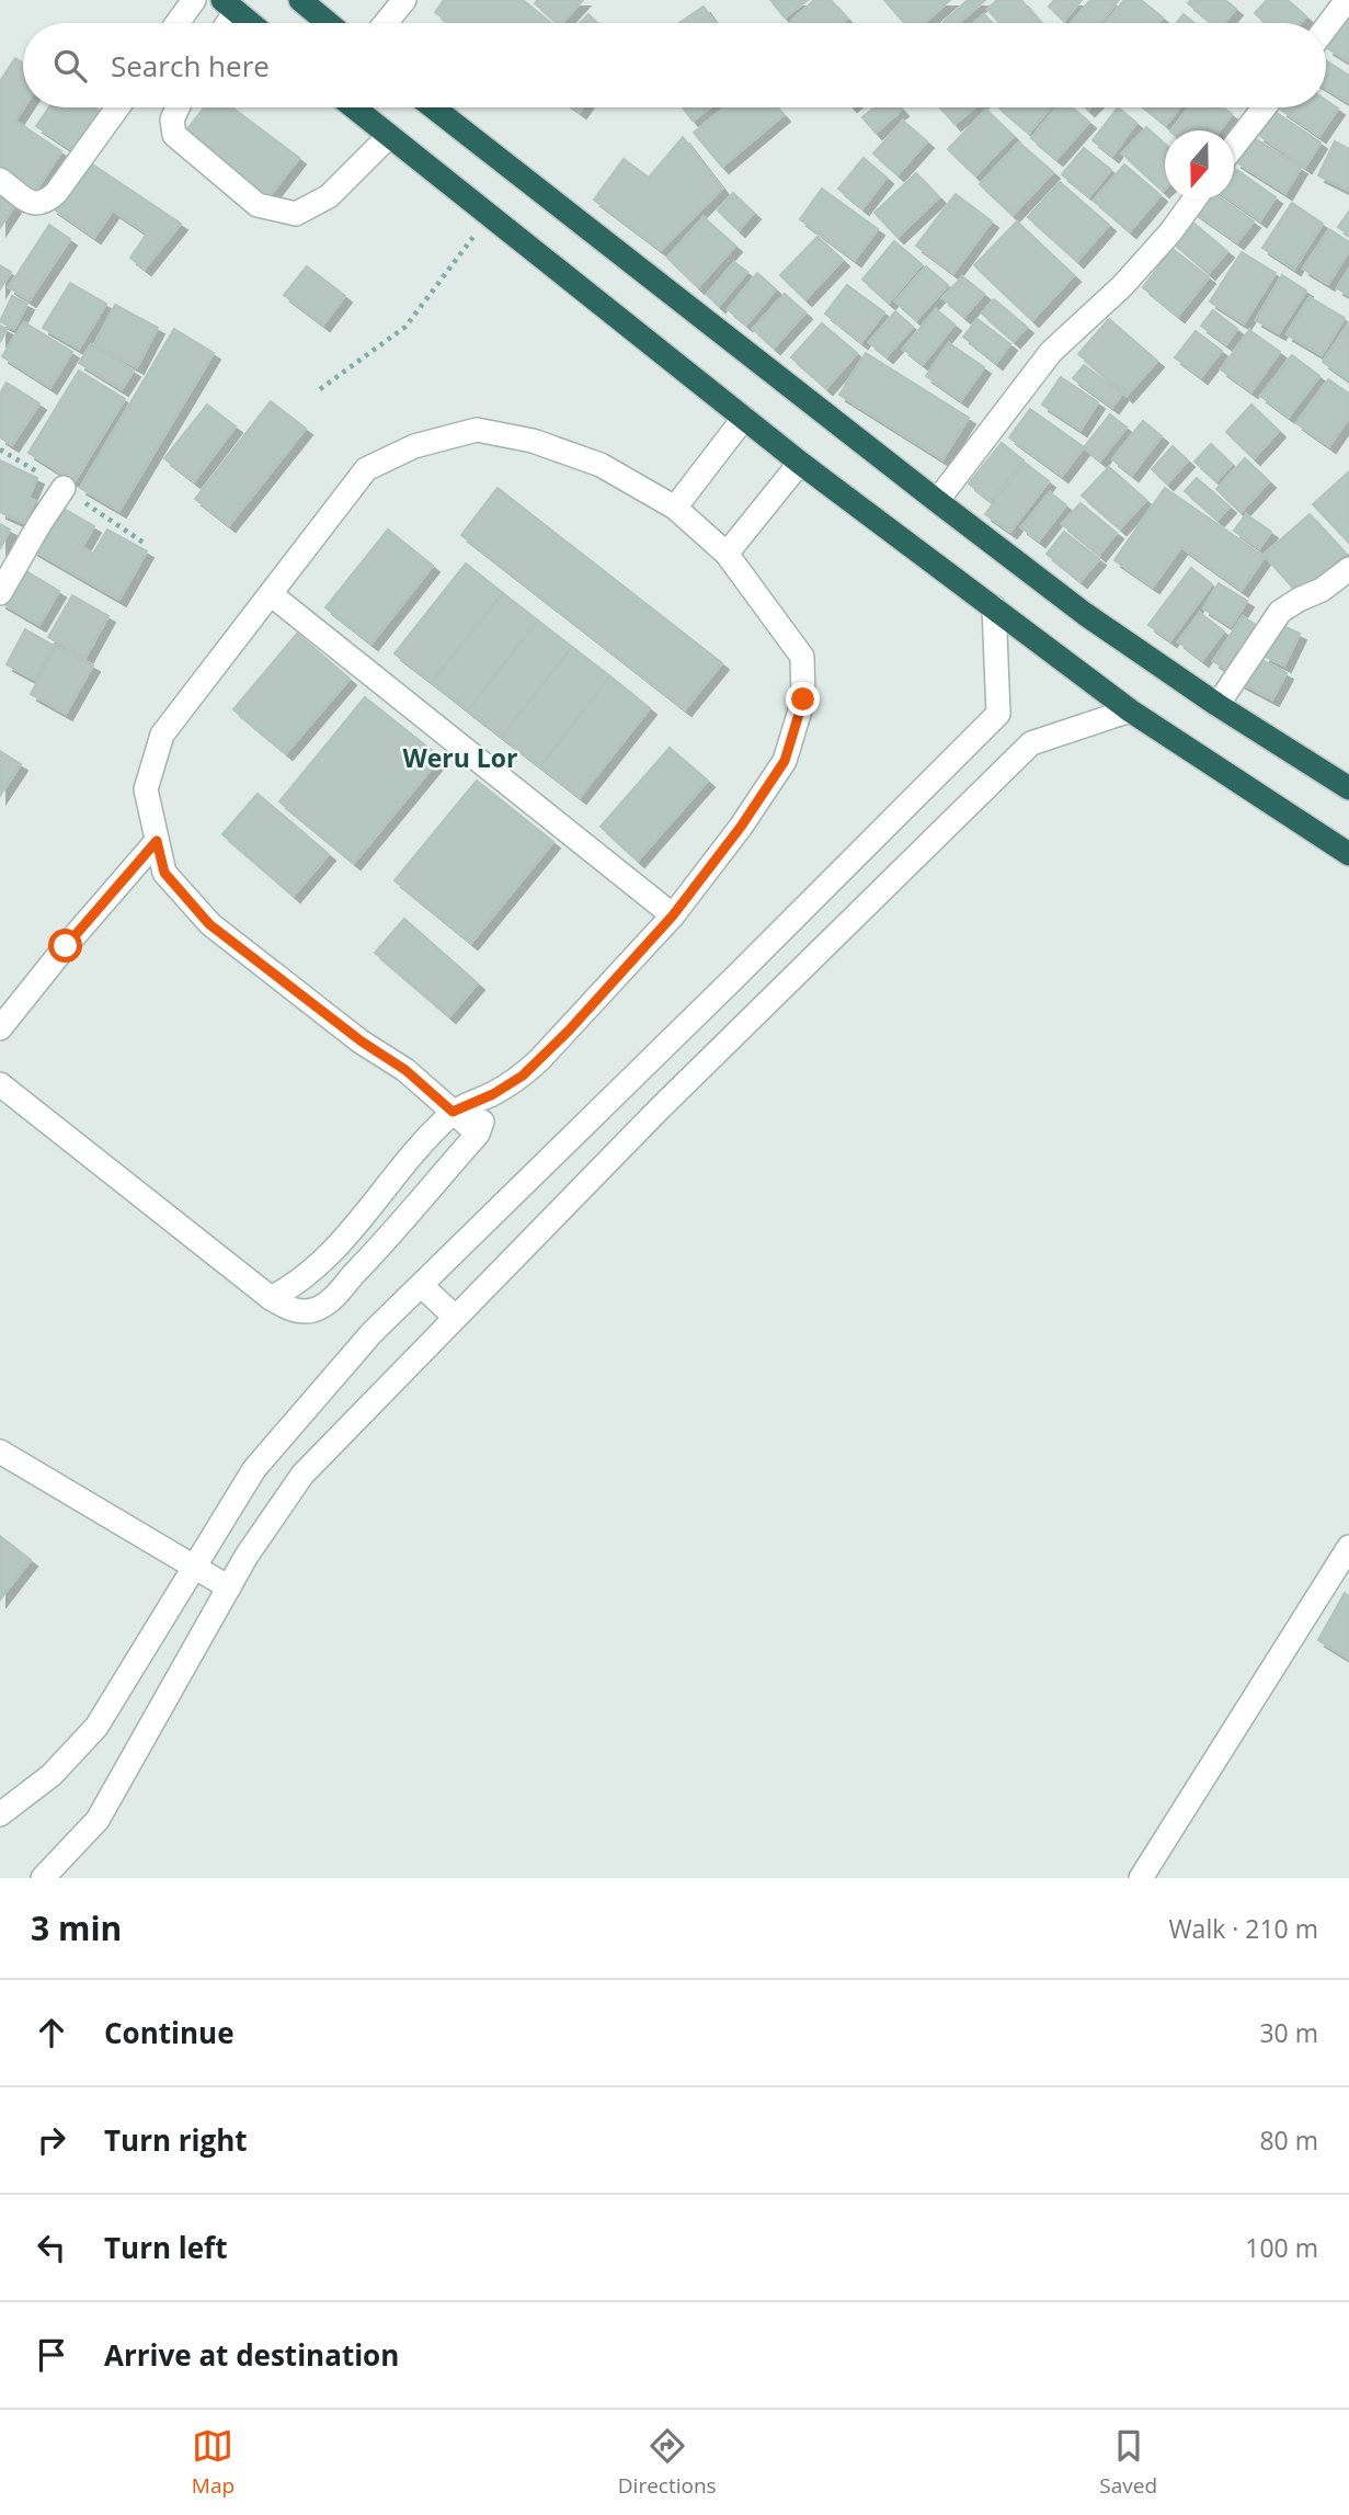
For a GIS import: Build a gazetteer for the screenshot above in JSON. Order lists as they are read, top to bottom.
{
  "districts": ["Weru Lor"],
  "north": "bottom",
  "page": {
    "search": "Search here",
    "heading": ["3 min", "Walk · 210 m"],
    "list": [
      ["Continue", "30 m"],
      ["Turn right", "80 m"],
      ["Turn left", "100 m"],
      "Arrive at destination"
    ],
    "nav": ["Map", "Directions", "Saved"]
  }
}
